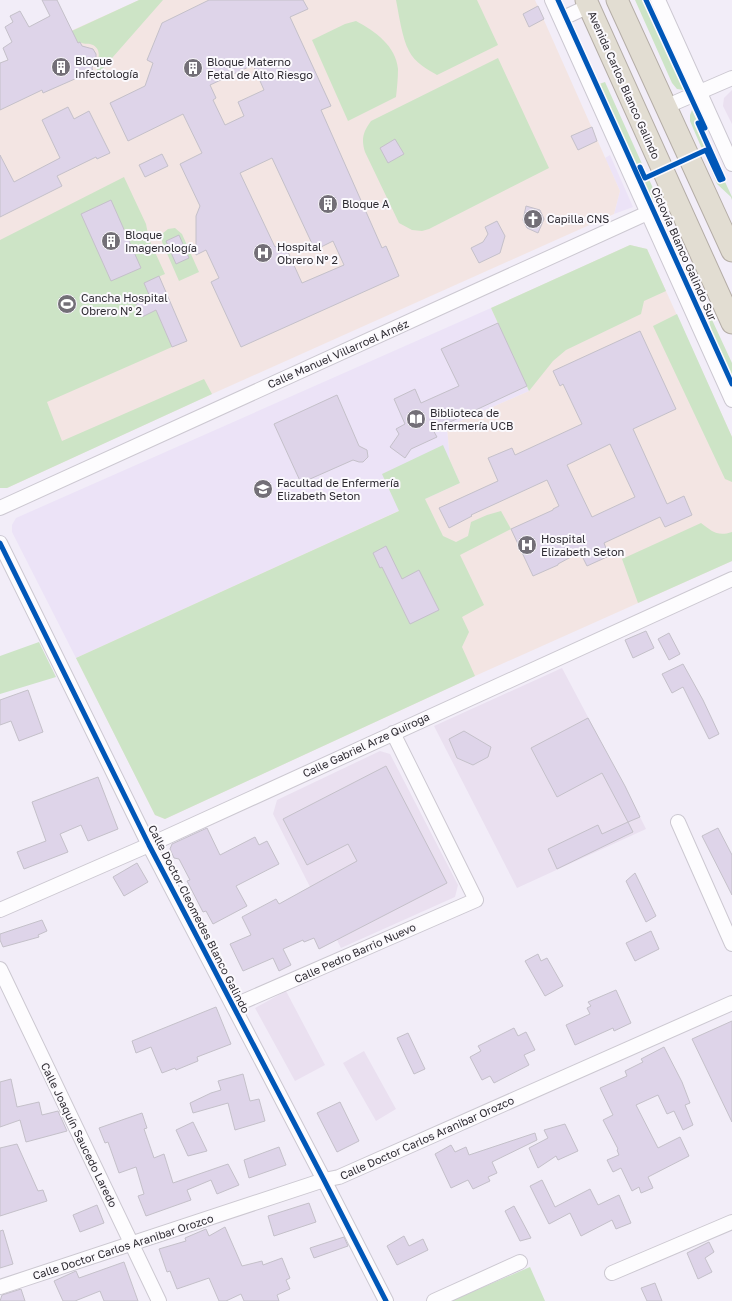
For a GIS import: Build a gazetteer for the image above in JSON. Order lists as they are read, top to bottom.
{
  "streets": {
    "highway": ["Avenida Carlos Blanco Galindo"],
    "street": [
      "Calle Manuel Villarroel Arnéz",
      "Calle Gabriel Arze Quiroga",
      "Calle Doctor Cleomedes Blanco Galindo",
      "Calle Pedro Barrio Nuevo",
      "Calle Joaquín Saucedo Laredo",
      "Calle Doctor Carlos Aranibar Orozco"
    ],
    "cycle path": ["Ciclovía Blanco Galindo Sur"]
  },
  "crossings": [
    ["Avenida Carlos Blanco Galindo", "Calle Manuel Villarroel Arnéz"],
    ["Calle Gabriel Arze Quiroga", "Calle Doctor Cleomedes Blanco Galindo"],
    ["Calle Gabriel Arze Quiroga", "Calle Pedro Barrio Nuevo"],
    ["Calle Doctor Cleomedes Blanco Galindo", "Calle Pedro Barrio Nuevo"],
    ["Calle Doctor Cleomedes Blanco Galindo", "Calle Doctor Carlos Aranibar Orozco"],
    ["Calle Joaquín Saucedo Laredo", "Calle Doctor Carlos Aranibar Orozco"]
  ],
  "places": {
    "building": [
      "Bloque Infectología",
      "Bloque Materno Fetal de Alto Riesgo",
      "Bloque A",
      "Bloque Imagenología"
    ],
    "church": ["Capilla CNS"],
    "hospital": ["Hospital Obrero N° 2", "Hospital Elizabeth Seton"],
    "sports": ["Cancha Hospital Obrero N° 2"],
    "library": ["Biblioteca de Enfermería UCB"],
    "school or university": ["Facultad de Enfermería Elizabeth Seton"]
  }
}
